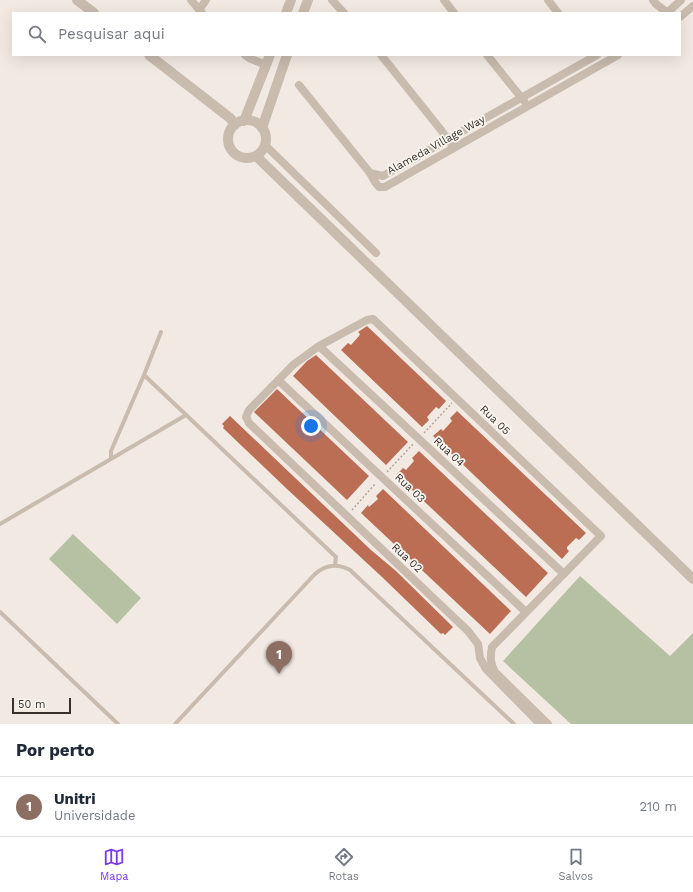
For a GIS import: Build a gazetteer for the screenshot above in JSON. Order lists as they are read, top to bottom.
{
  "streets": {
    "street": [
      "Alameda Village Way",
      "Rua 05",
      "Rua 04",
      "Rua 03",
      "Rua 02"
    ]
  },
  "crossings": [
    ["Rua 05", "Rua 04"],
    ["Rua 03", "Rua 02"]
  ],
  "scale_bar": "50 m",
  "page": {
    "search": "Pesquisar aqui",
    "pins": "1",
    "scale": "50 m",
    "heading": "Por perto",
    "list": [
      {
        "mark": "1",
        "name": "Unitri",
        "note": "Universidade",
        "value": "210 m"
      }
    ],
    "nav": ["Mapa", "Rotas", "Salvos"]
  }
}
